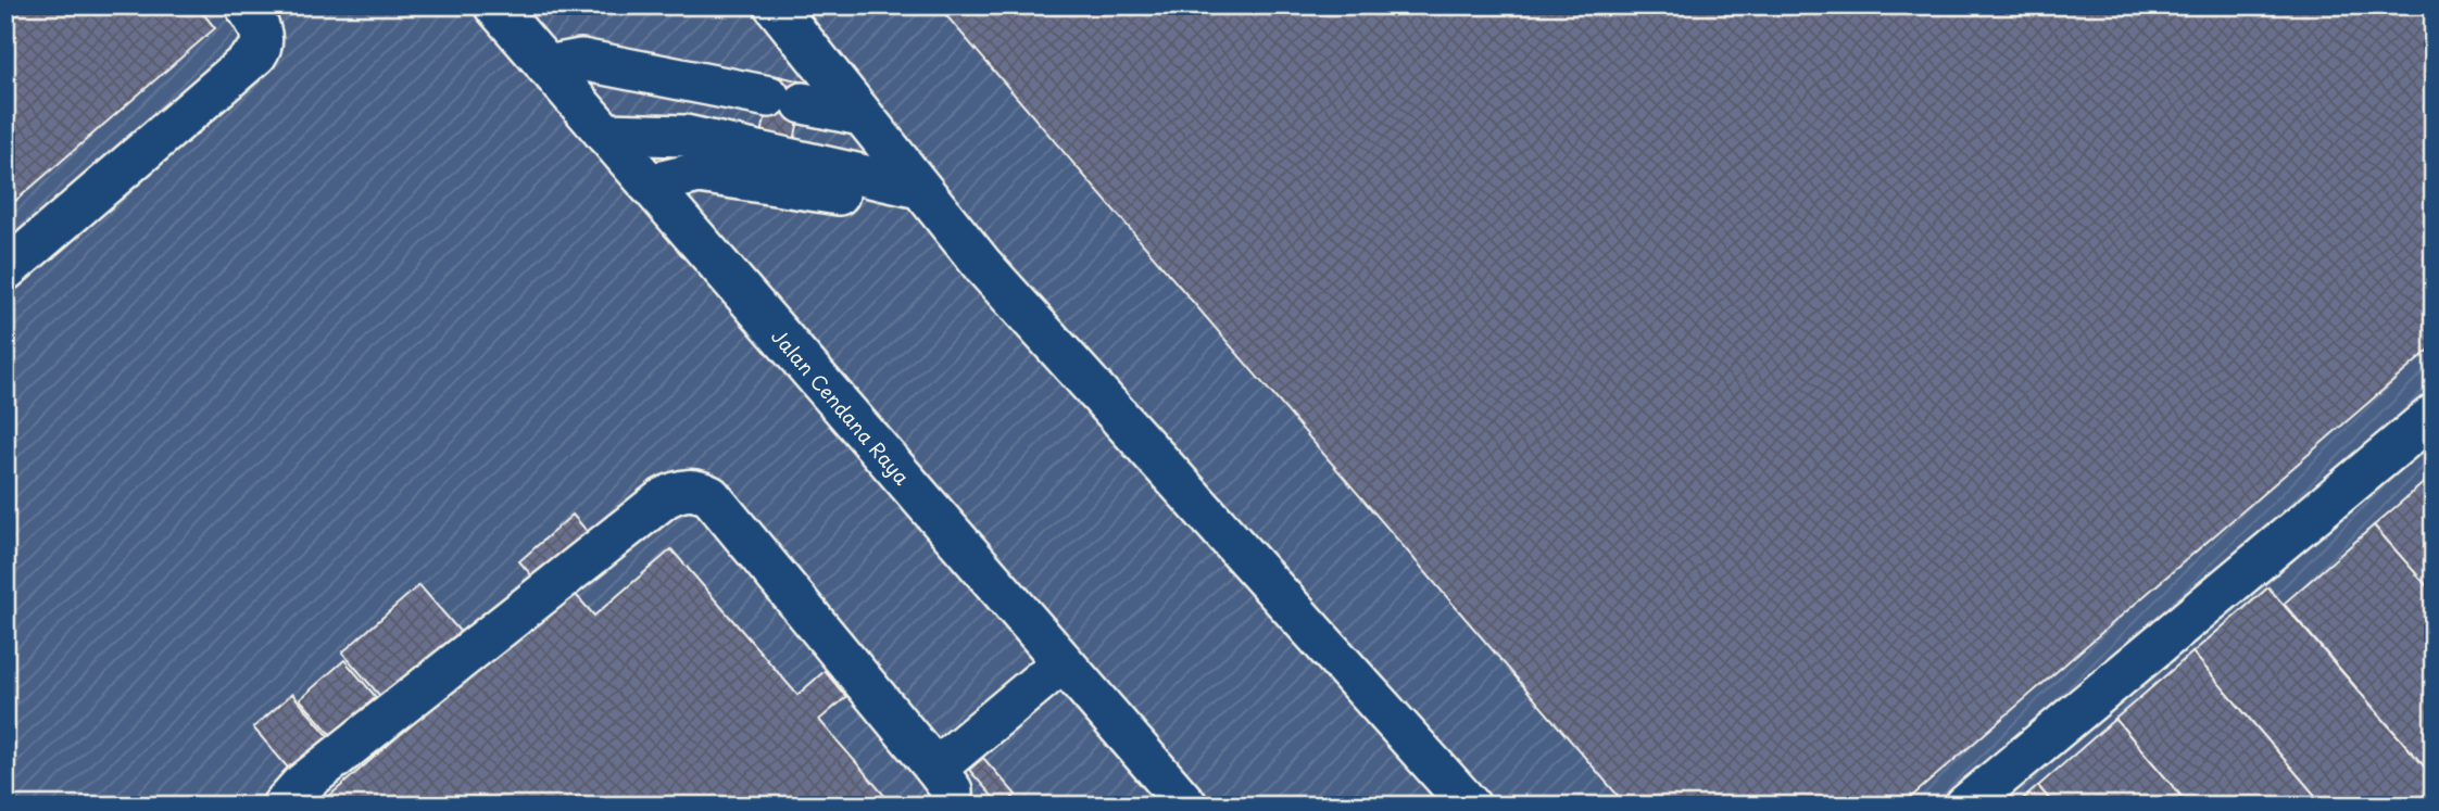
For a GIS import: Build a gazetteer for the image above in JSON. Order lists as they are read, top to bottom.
{
  "streets": {
    "lane": ["Jalan Cendana Raya"]
  }
}
